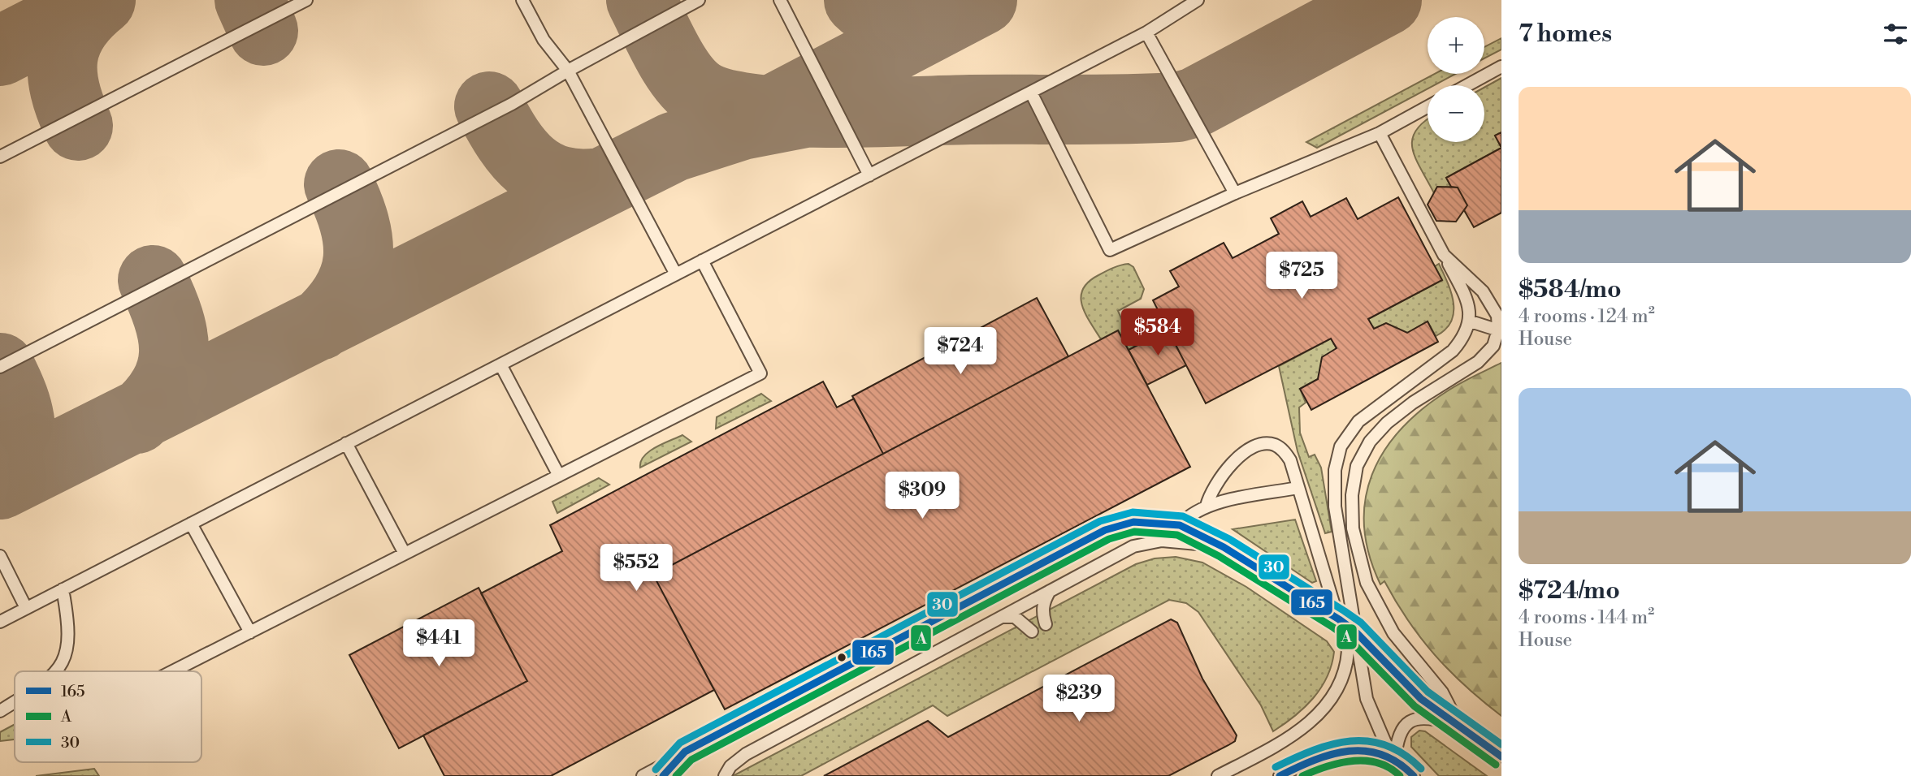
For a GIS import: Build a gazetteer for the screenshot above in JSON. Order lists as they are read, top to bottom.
{
  "lines": ["transit line 30", "transit line 165", "transit line A"],
  "legend": ["165", "A", "30"],
  "page": {
    "heading": "7 homes",
    "map_buttons": ["+", "−"],
    "list": [
      {
        "name": "$584/mo",
        "note": "4 rooms · 124 m² · House"
      },
      {
        "name": "$724/mo",
        "note": "4 rooms · 144 m² · House"
      }
    ],
    "price": [
      "$725",
      "$584",
      "$724",
      "$309",
      "$552",
      "$441",
      "$239"
    ]
  }
}
